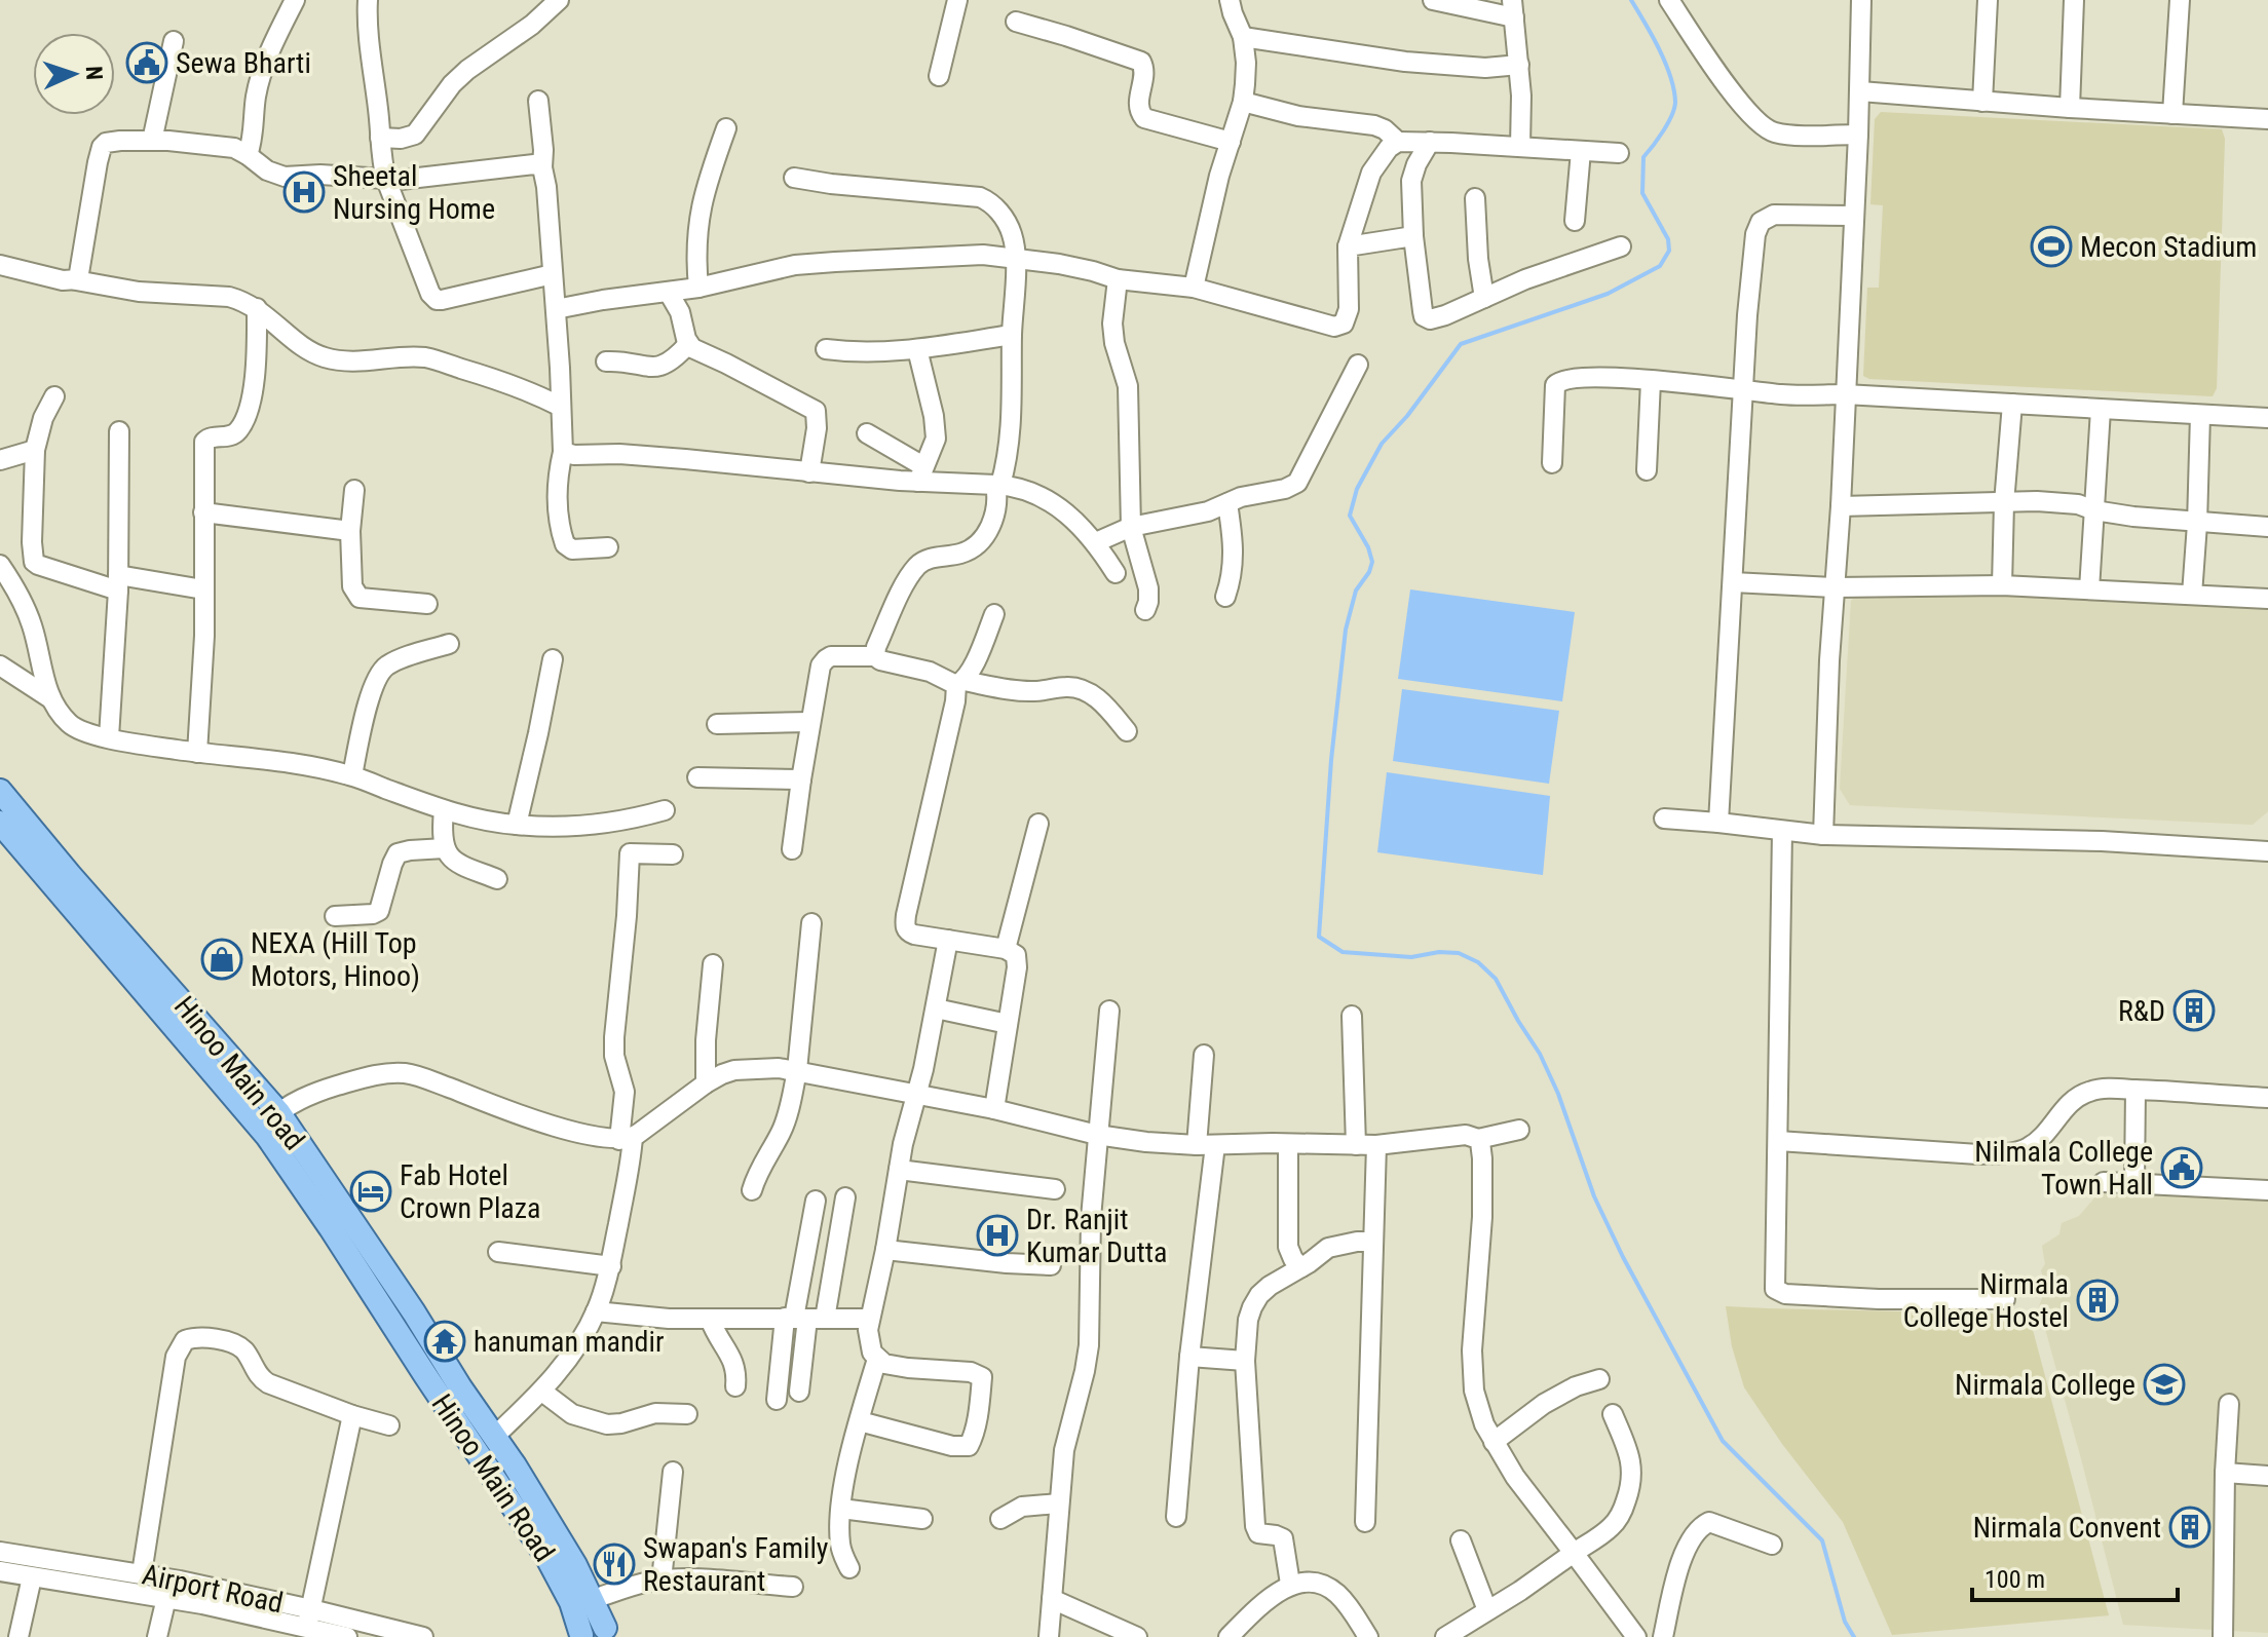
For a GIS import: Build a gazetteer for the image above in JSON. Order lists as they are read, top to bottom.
{
  "streets": {
    "main road": ["Hinoo Main road", "Hinoo Main Road"],
    "street": ["Airport Road"]
  },
  "crossings": [
    ["Hinoo Main road", "Hinoo Main Road"]
  ],
  "places": {
    "public building": ["Sewa Bharti", "Nilmala College Town Hall"],
    "hospital": ["Sheetal Nursing Home", "Dr. Ranjit Kumar Dutta"],
    "sports": ["Mecon Stadium"],
    "shop": ["NEXA (Hill Top Motors, Hinoo)"],
    "building": ["R&D", "Nirmala College Hostel", "Nirmala Convent"],
    "hotel": ["Fab Hotel Crown Plaza"],
    "temple": ["hanuman mandir"],
    "school or university": ["Nirmala College"],
    "restaurant": ["Swapan's Family Restaurant"]
  },
  "scale_bar": "100 m",
  "north": "right"
}
